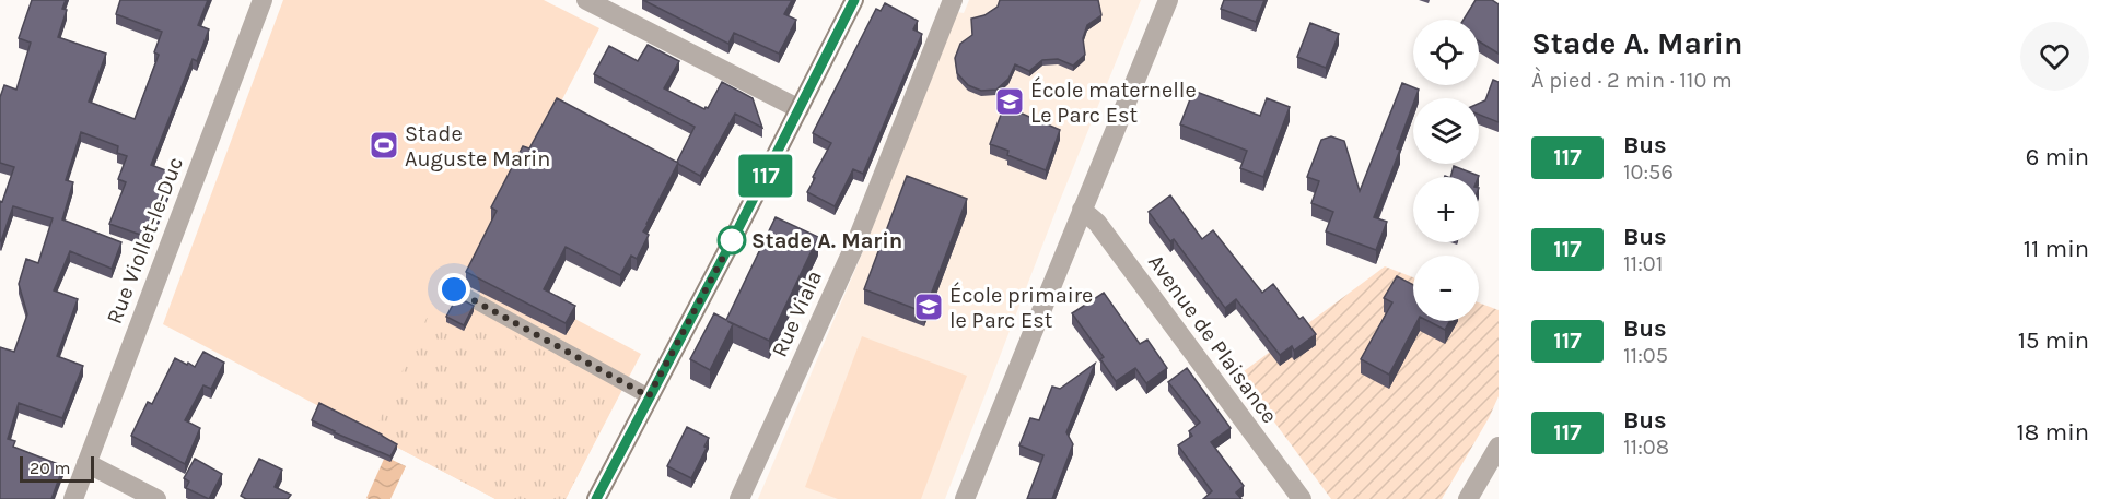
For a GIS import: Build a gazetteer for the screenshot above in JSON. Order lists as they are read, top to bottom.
{
  "streets": {
    "street": ["Rue Viollet-le-Duc", "Rue Viala", "Avenue de Plaisance"]
  },
  "places": {
    "school or university": ["École maternelle Le Parc Est", "École primaire le Parc Est"],
    "sports": ["Stade Auguste Marin"],
    "other": ["Stade A. Marin"]
  },
  "lines": ["bus line 117"],
  "scale_bar": "20 m",
  "page": {
    "on_map": "117",
    "heading": ["Stade A. Marin", "À pied · 2 min · 110 m"],
    "map_buttons": ["+", "−"],
    "list": [
      {
        "mark": "117",
        "name": "Bus",
        "note": "10:56",
        "value": "6 min"
      },
      {
        "mark": "117",
        "name": "Bus",
        "note": "11:01",
        "value": "11 min"
      },
      {
        "mark": "117",
        "name": "Bus",
        "note": "11:05",
        "value": "15 min"
      },
      {
        "mark": "117",
        "name": "Bus",
        "note": "11:08",
        "value": "18 min"
      }
    ],
    "scale": "20 m"
  }
}
